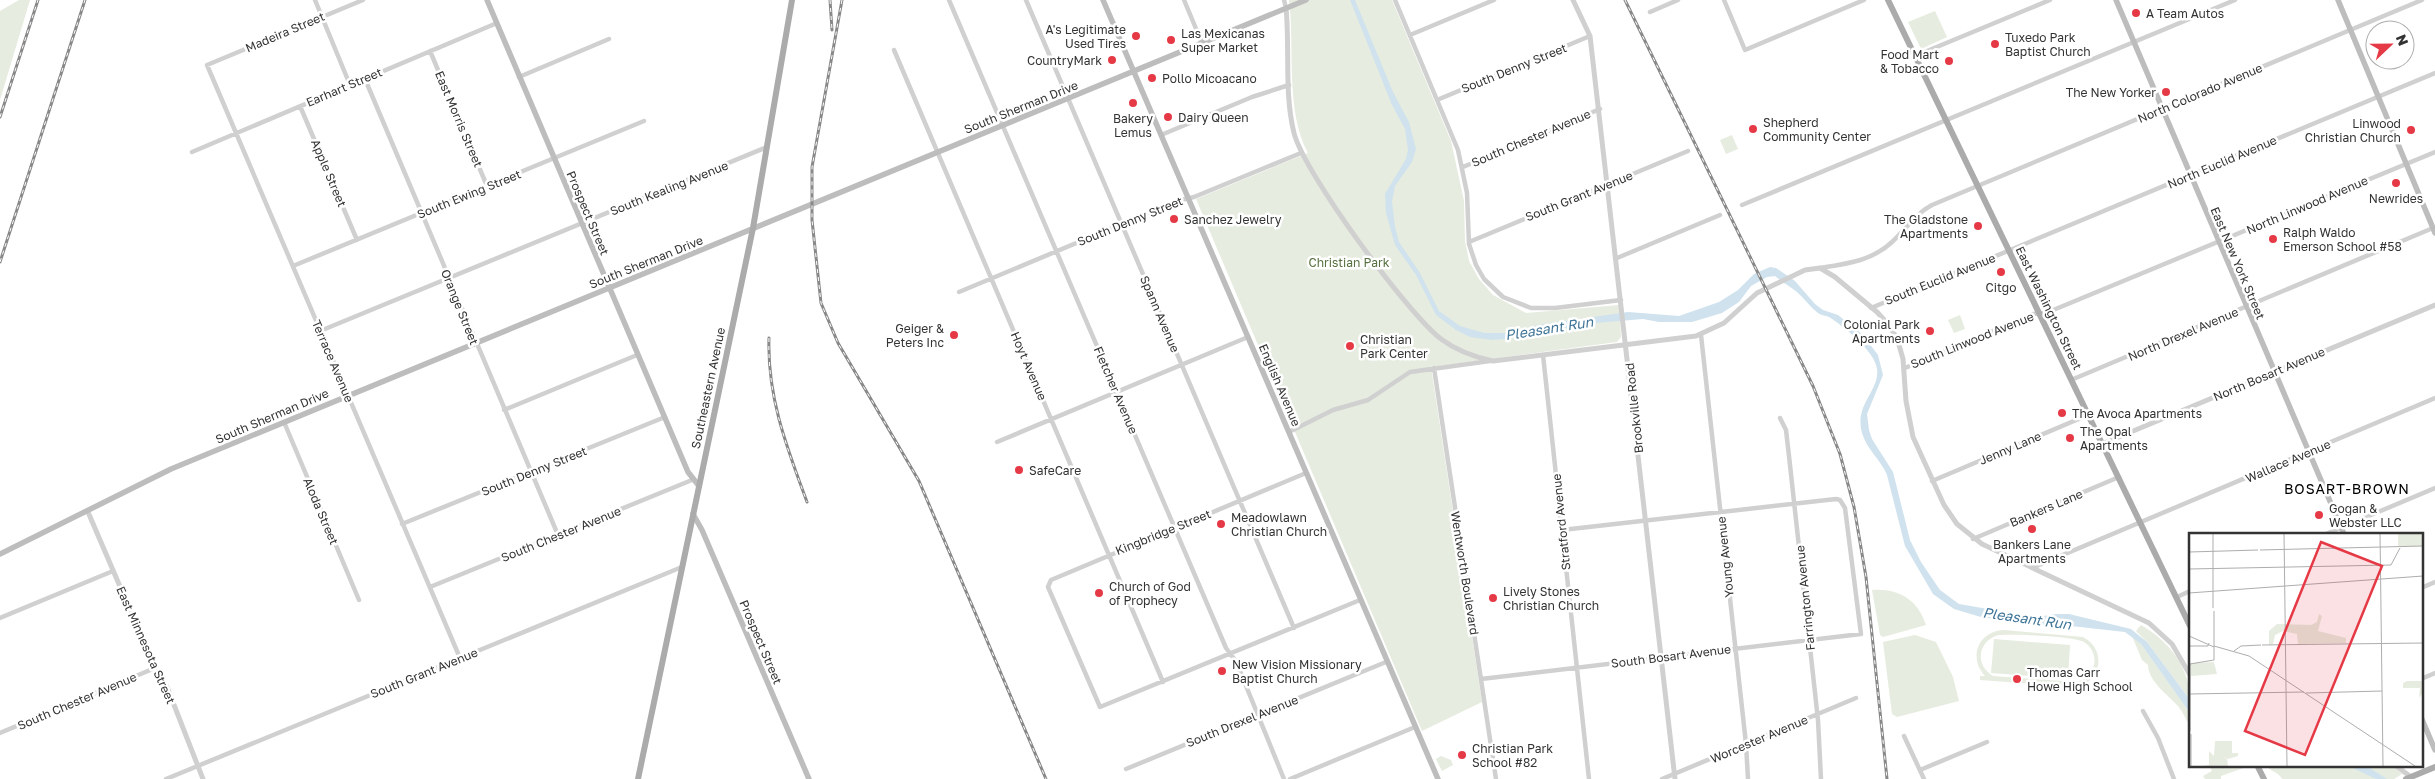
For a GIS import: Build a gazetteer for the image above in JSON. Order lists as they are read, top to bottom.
{
  "streets": {
    "main road": [
      "South Sherman Drive",
      "Prospect Street",
      "East New York Street",
      "East Washington Street",
      "English Avenue",
      "Southeastern Avenue"
    ],
    "street": [
      "Madeira Street",
      "South Denny Street",
      "Earhart Street",
      "North Colorado Avenue",
      "East Morris Street",
      "South Chester Avenue",
      "North Euclid Avenue",
      "Apple Street",
      "South Kealing Avenue",
      "South Ewing Street",
      "South Grant Avenue",
      "North Linwood Avenue",
      "South Euclid Avenue",
      "Orange Street",
      "Spann Avenue",
      "North Drexel Avenue",
      "South Linwood Avenue",
      "Terrace Avenue",
      "Hoyt Avenue",
      "North Bosart Avenue",
      "Fletcher Avenue",
      "Brookville Road",
      "Jenny Lane",
      "Wallace Avenue",
      "Bankers Lane",
      "Aloda Street",
      "Stratford Avenue",
      "Kingbridge Street",
      "Young Avenue",
      "Wentworth Boulevard",
      "Farrington Avenue",
      "East Minnesota Street",
      "South Bosart Avenue",
      "South Drexel Avenue",
      "Worcester Avenue"
    ]
  },
  "crossings": [
    ["Madeira Street", "Terrace Avenue"],
    ["South Denny Street", "Prospect Street"],
    ["South Denny Street", "Orange Street"],
    ["South Denny Street", "Spann Avenue"],
    ["South Denny Street", "Terrace Avenue"],
    ["South Denny Street", "Hoyt Avenue"],
    ["South Denny Street", "English Avenue"],
    ["South Denny Street", "Fletcher Avenue"],
    ["South Denny Street", "Brookville Road"],
    ["Earhart Street", "East Morris Street"],
    ["Earhart Street", "Apple Street"],
    ["Earhart Street", "Prospect Street"],
    ["Earhart Street", "Orange Street"],
    ["Earhart Street", "Terrace Avenue"],
    ["North Colorado Avenue", "East New York Street"],
    ["North Colorado Avenue", "East Washington Street"],
    ["South Sherman Drive", "Prospect Street"],
    ["South Sherman Drive", "Orange Street"],
    ["South Sherman Drive", "Spann Avenue"],
    ["South Sherman Drive", "Terrace Avenue"],
    ["South Sherman Drive", "Hoyt Avenue"],
    ["South Sherman Drive", "English Avenue"],
    ["South Sherman Drive", "Southeastern Avenue"],
    ["South Sherman Drive", "Fletcher Avenue"],
    ["South Sherman Drive", "Aloda Street"],
    ["South Sherman Drive", "East Minnesota Street"],
    ["East Morris Street", "South Ewing Street"],
    ["South Chester Avenue", "Prospect Street"],
    ["South Chester Avenue", "Orange Street"],
    ["South Chester Avenue", "Terrace Avenue"],
    ["South Chester Avenue", "Brookville Road"],
    ["South Chester Avenue", "East Minnesota Street"],
    ["North Euclid Avenue", "East New York Street"],
    ["North Euclid Avenue", "South Euclid Avenue"],
    ["North Euclid Avenue", "East Washington Street"],
    ["Apple Street", "South Ewing Street"],
    ["South Kealing Avenue", "Prospect Street"],
    ["South Kealing Avenue", "Orange Street"],
    ["South Kealing Avenue", "Terrace Avenue"],
    ["South Kealing Avenue", "Southeastern Avenue"],
    ["South Ewing Street", "Prospect Street"],
    ["South Ewing Street", "Orange Street"],
    ["South Ewing Street", "Terrace Avenue"],
    ["South Grant Avenue", "Terrace Avenue"],
    ["South Grant Avenue", "Southeastern Avenue"],
    ["South Grant Avenue", "Brookville Road"],
    ["South Grant Avenue", "East Minnesota Street"],
    ["North Linwood Avenue", "East New York Street"],
    ["North Linwood Avenue", "East Washington Street"],
    ["North Linwood Avenue", "South Linwood Avenue"],
    ["Prospect Street", "Southeastern Avenue"],
    ["East New York Street", "North Drexel Avenue"],
    ["East New York Street", "North Bosart Avenue"],
    ["East New York Street", "Wallace Avenue"],
    ["South Euclid Avenue", "East Washington Street"],
    ["East Washington Street", "North Drexel Avenue"],
    ["East Washington Street", "South Linwood Avenue"],
    ["East Washington Street", "North Bosart Avenue"],
    ["East Washington Street", "Jenny Lane"],
    ["East Washington Street", "Wallace Avenue"],
    ["East Washington Street", "Bankers Lane"],
    ["Spann Avenue", "Kingbridge Street"],
    ["Hoyt Avenue", "Kingbridge Street"],
    ["English Avenue", "Kingbridge Street"],
    ["English Avenue", "South Drexel Avenue"],
    ["Fletcher Avenue", "Kingbridge Street"],
    ["Fletcher Avenue", "South Drexel Avenue"],
    ["Brookville Road", "South Bosart Avenue"],
    ["Brookville Road", "Worcester Avenue"],
    ["Stratford Avenue", "South Bosart Avenue"],
    ["Young Avenue", "South Bosart Avenue"],
    ["Young Avenue", "Worcester Avenue"],
    ["Wentworth Boulevard", "South Bosart Avenue"],
    ["Farrington Avenue", "South Bosart Avenue"],
    ["Farrington Avenue", "Worcester Avenue"]
  ],
  "districts": ["BOSART-BROWN"],
  "water": ["Pleasant Run"],
  "parks": ["Christian Park"],
  "places": [
    "A Team Autos",
    "A's Legitimate Used Tires",
    "Las Mexicanas Super Market",
    "Tuxedo Park Baptist Church",
    "CountryMark",
    "Food Mart & Tobacco",
    "Pollo Micoacano",
    "The New Yorker",
    "Bakery Lemus",
    "Dairy Queen",
    "Shepherd Community Center",
    "Linwood Christian Church",
    "Newrides",
    "Sanchez Jewelry",
    "The Gladstone Apartments",
    "Ralph Waldo Emerson School #58",
    "Citgo",
    "Colonial Park Apartments",
    "Geiger & Peters Inc",
    "Christian Park Center",
    "The Avoca Apartments",
    "The Opal Apartments",
    "SafeCare",
    "Gogan & Webster LLC",
    "Meadowlawn Christian Church",
    "Bankers Lane Apartments",
    "Church of God of Prophecy",
    "Lively Stones Christian Church",
    "New Vision Missionary Baptist Church",
    "Thomas Carr Howe High School",
    "Christian Park School #82"
  ],
  "north": "right"
}
